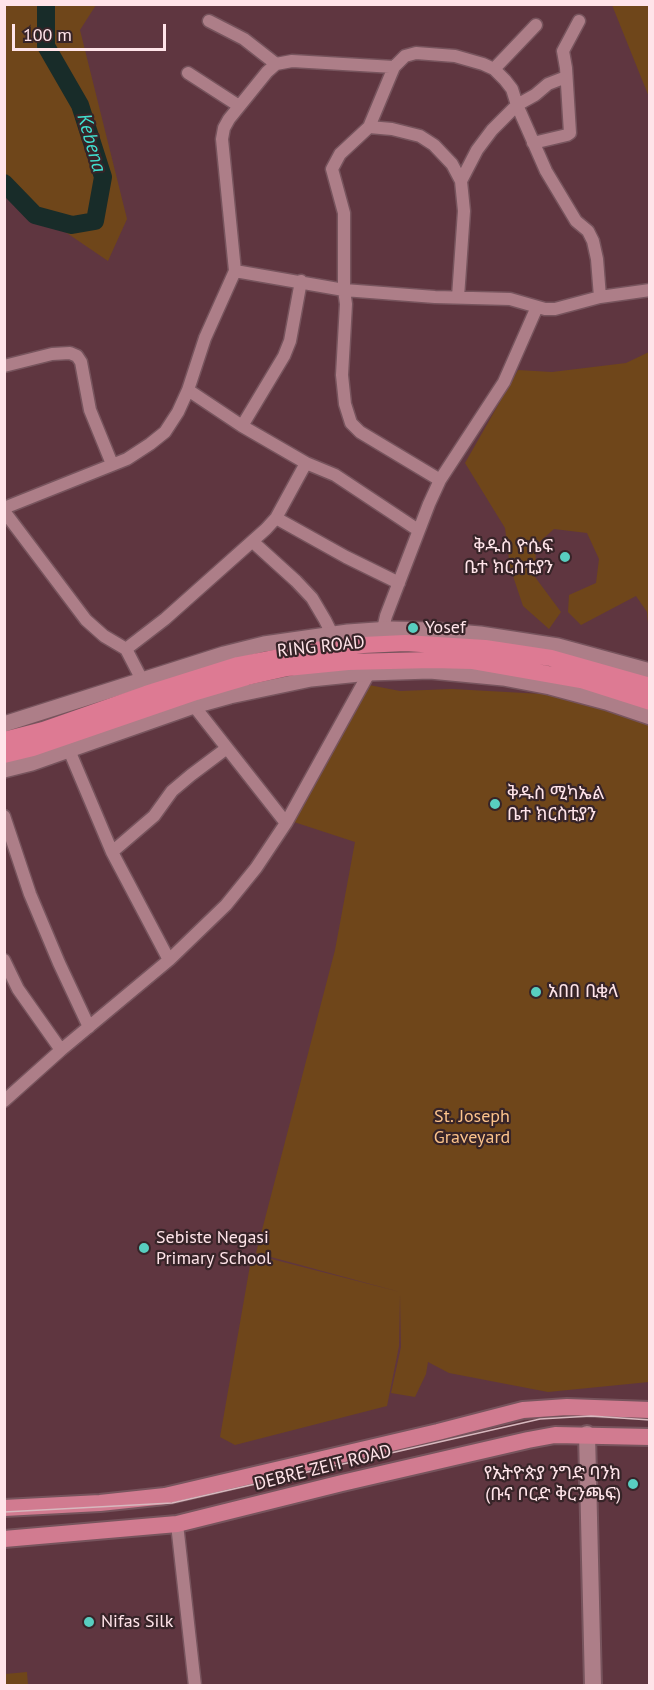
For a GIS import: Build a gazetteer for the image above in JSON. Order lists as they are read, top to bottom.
{
  "streets": {
    "highway": ["RING ROAD"],
    "main road": ["DEBRE ZEIT ROAD"]
  },
  "water": ["Kebena"],
  "parks": ["St. Joseph Graveyard"],
  "places": [
    "ቅዱስ ዮሴፍ ቤተ ክርስቲያን",
    "Yosef",
    "ቅዱስ ሚካኤል ቤተ ክርስቲያን",
    "አበበ ቢቂላ",
    "Sebiste Negasi Primary School",
    "የኢትዮጵያ ንግድ ባንክ (ቡና ቦርድ ቅርንጫፍ)",
    "Nifas Silk"
  ],
  "scale_bar": "100 m"
}
